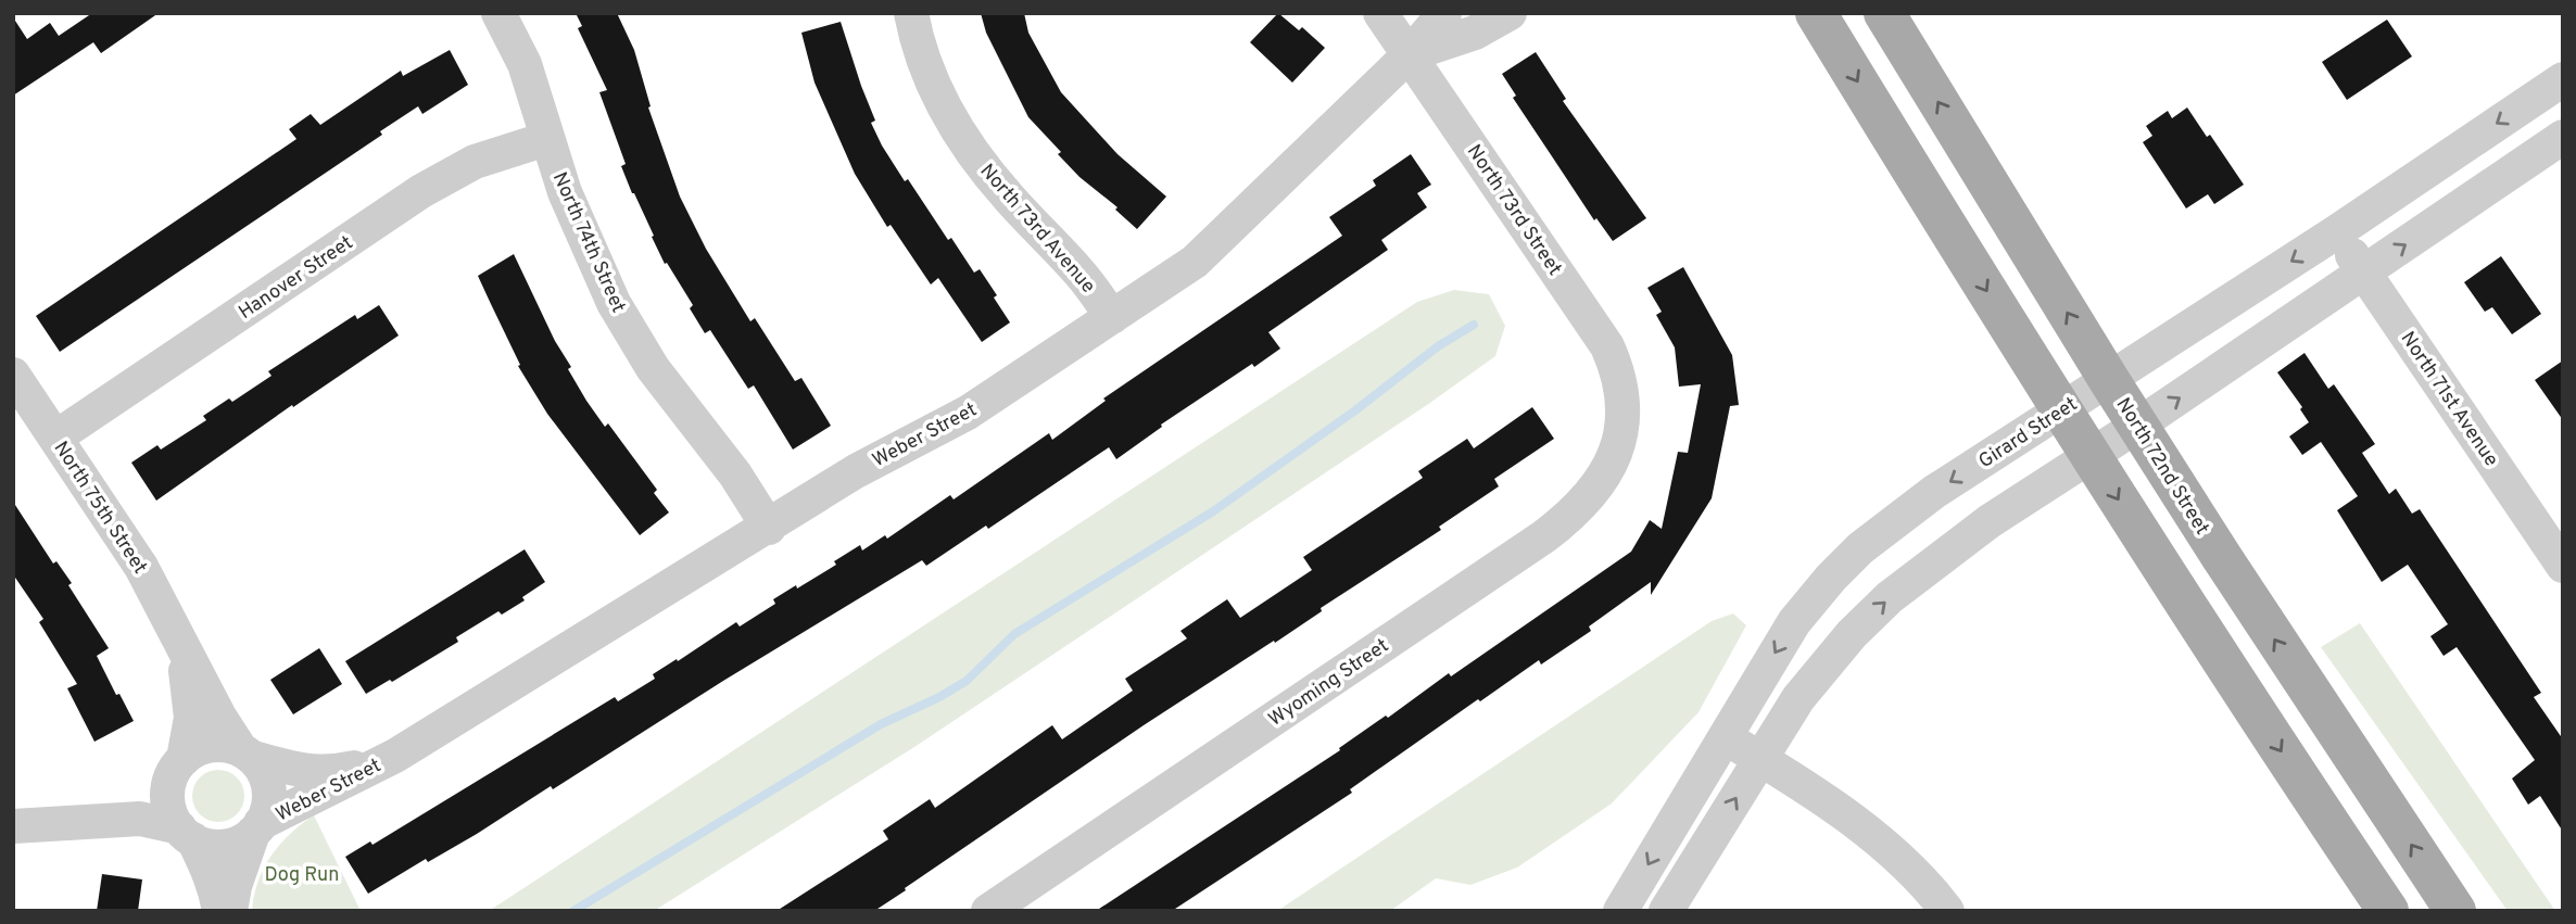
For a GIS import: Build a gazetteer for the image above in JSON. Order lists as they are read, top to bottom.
{
  "streets": {
    "main road": ["North 72nd Street"],
    "street": [
      "North 73rd Street",
      "North 73rd Avenue",
      "North 74th Street",
      "Hanover Street",
      "North 71st Avenue",
      "Girard Street",
      "Weber Street",
      "North 75th Street",
      "Wyoming Street"
    ]
  },
  "crossings": [
    ["North 73rd Street", "Weber Street"],
    ["North 73rd Street", "Wyoming Street"],
    ["North 73rd Avenue", "Weber Street"],
    ["North 74th Street", "Hanover Street"],
    ["North 74th Street", "Weber Street"],
    ["Hanover Street", "North 75th Street"],
    ["North 71st Avenue", "Girard Street"],
    ["Girard Street", "North 72nd Street"],
    ["Weber Street", "North 75th Street"]
  ],
  "parks": ["Dog Run"]
}
